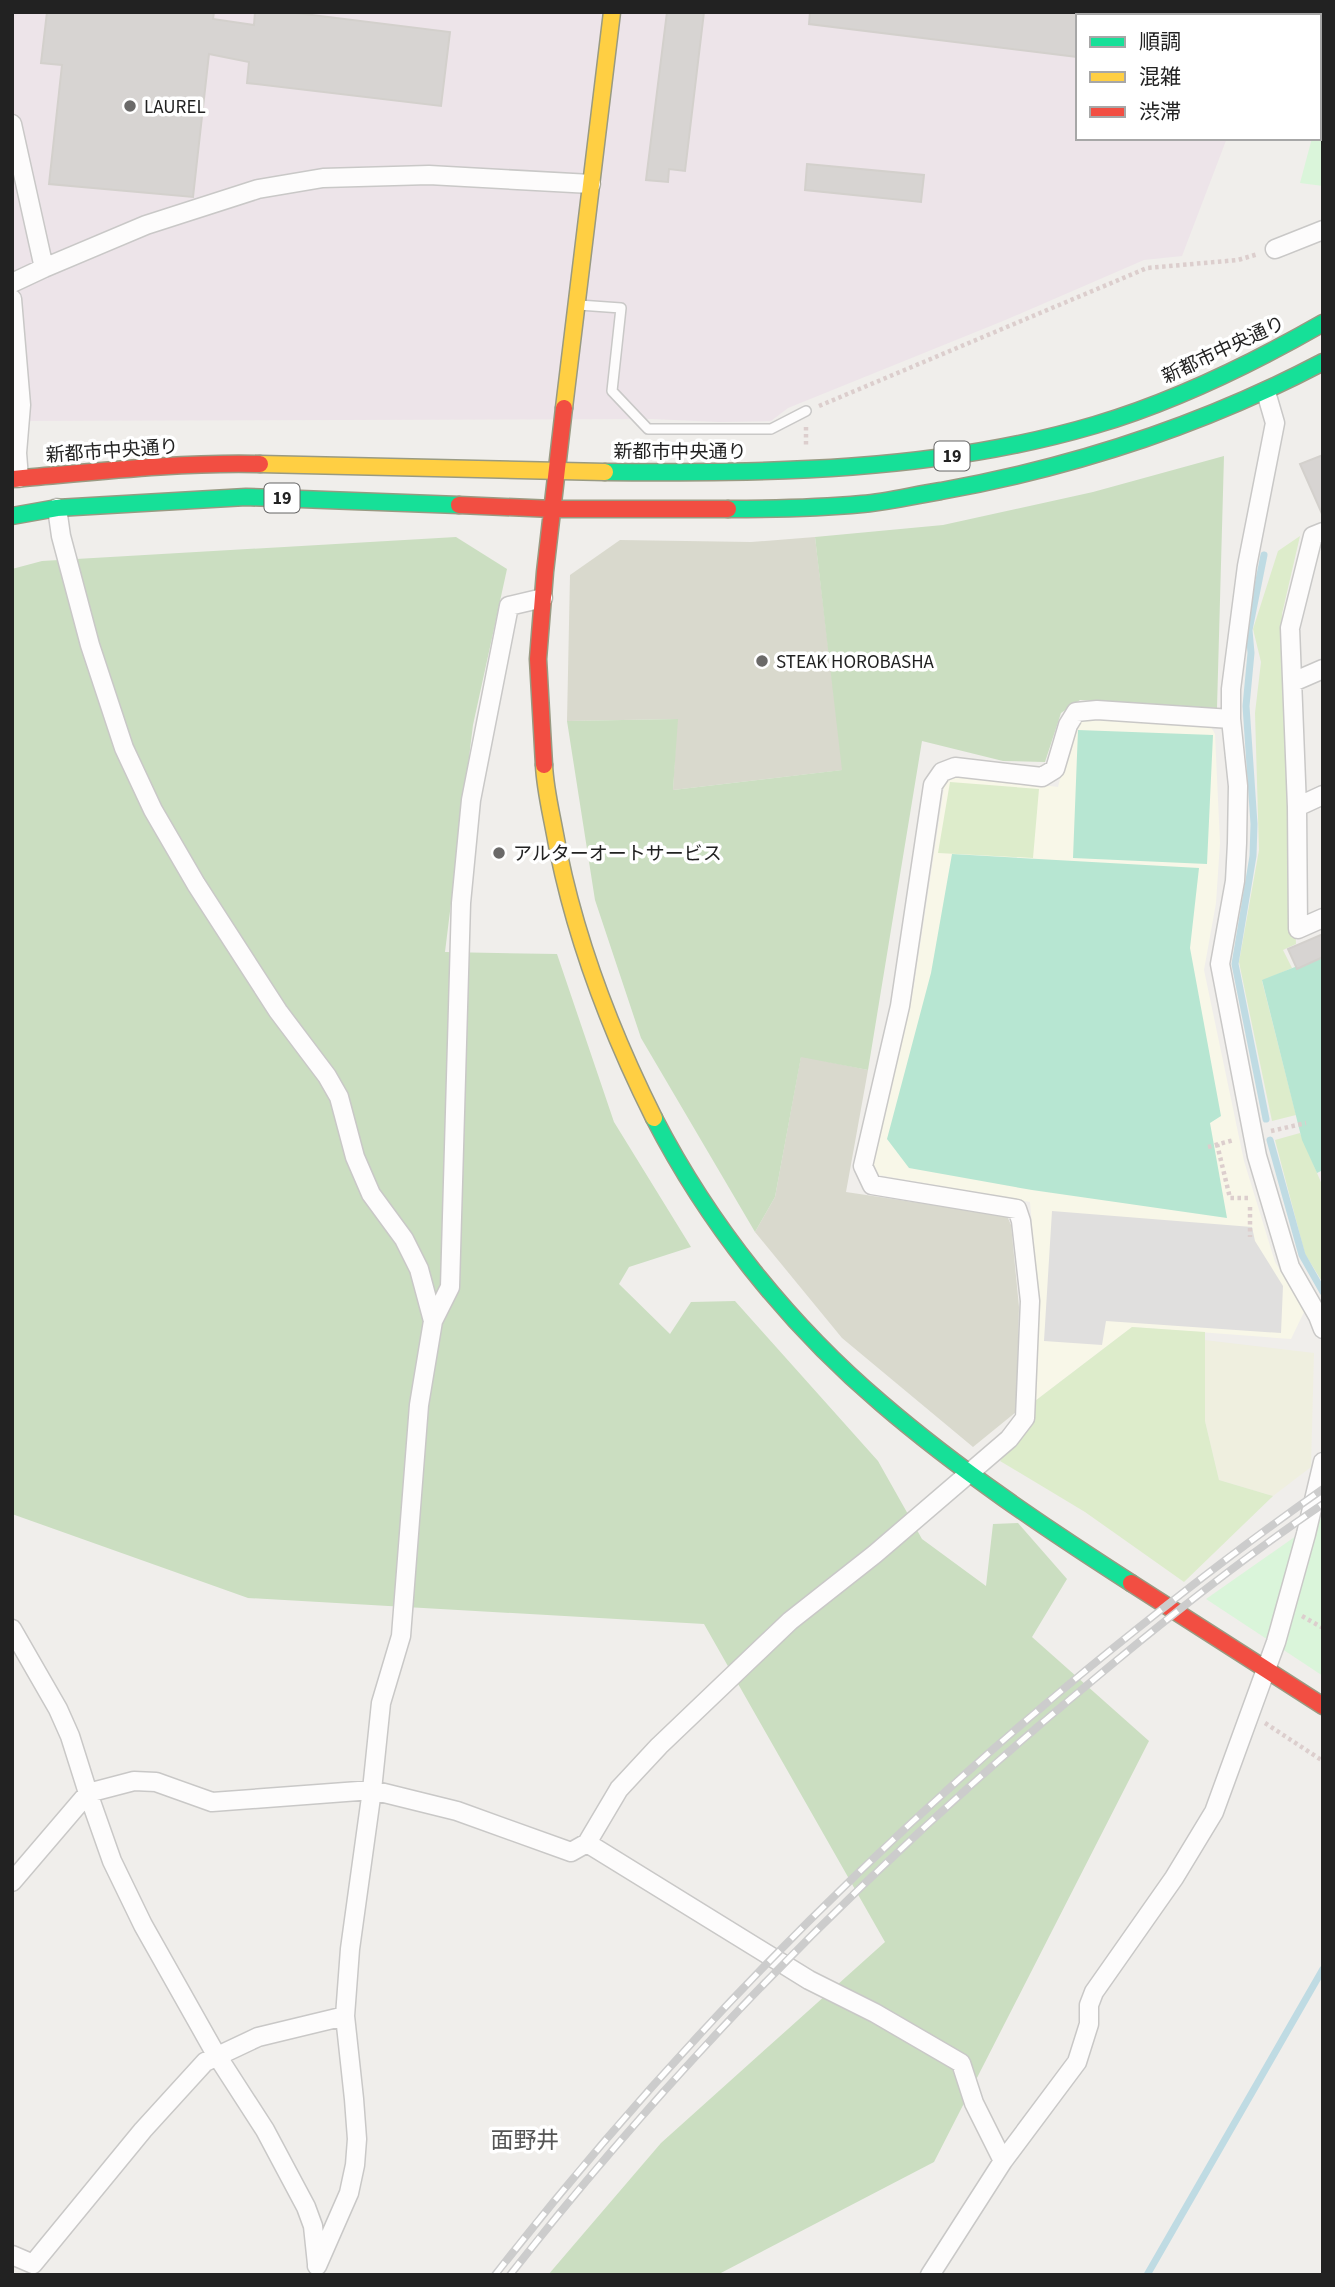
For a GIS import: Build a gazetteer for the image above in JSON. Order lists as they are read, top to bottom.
{
  "streets": {
    "main road": ["新都市中央通り", "19"]
  },
  "districts": ["面野井"],
  "places": ["LAUREL", "STEAK HOROBASHA", "アルターオートサービス"],
  "legend": ["順調", "混雑", "渋滞"]
}
